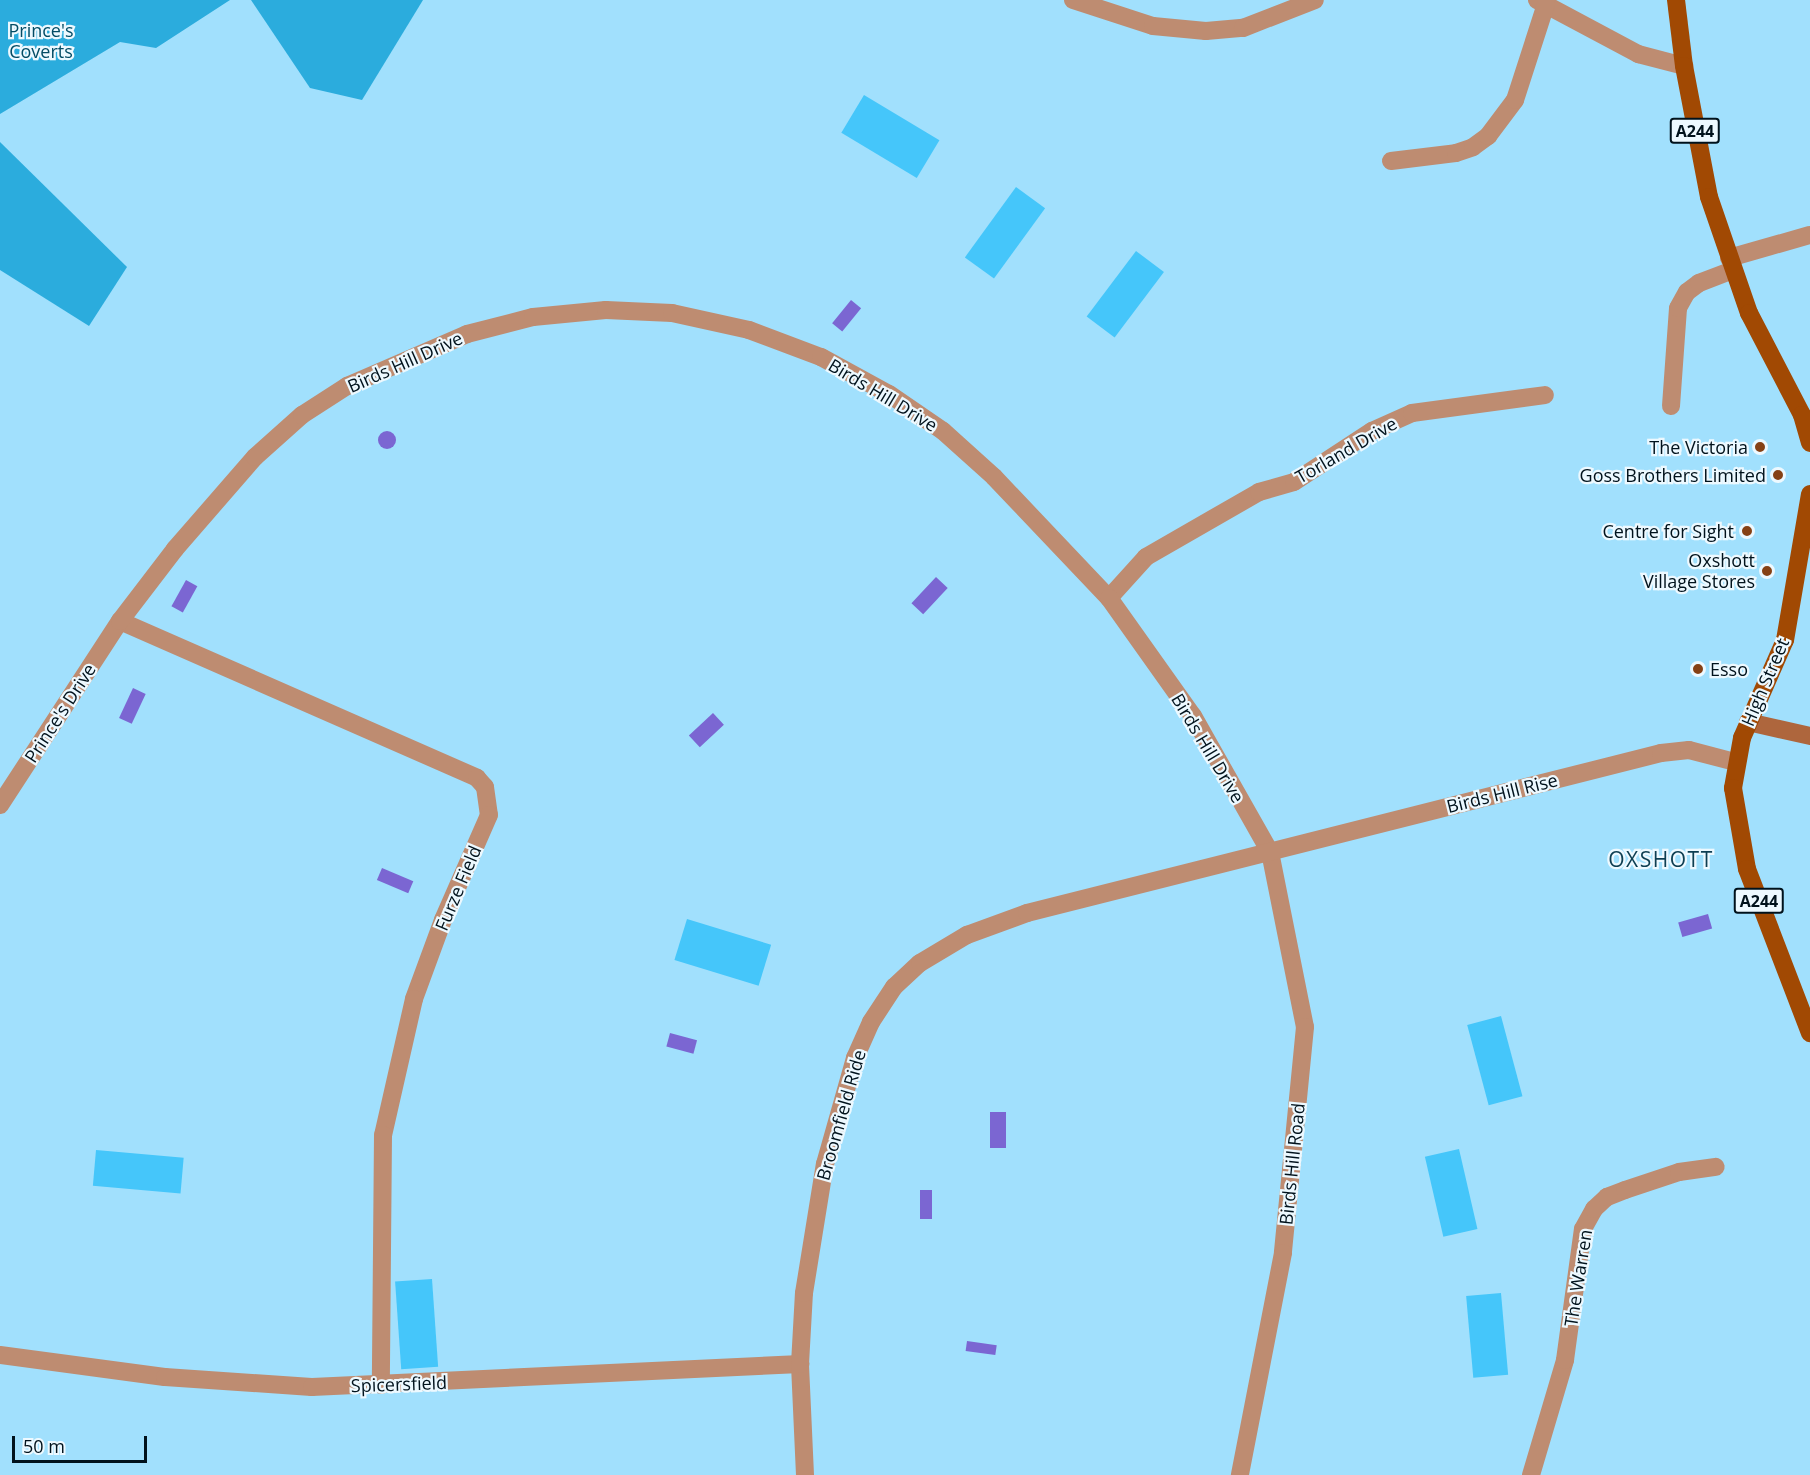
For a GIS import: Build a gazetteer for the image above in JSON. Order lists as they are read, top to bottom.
{
  "streets": {
    "main road": ["A244", "High Street"],
    "street": [
      "Birds Hill Drive",
      "Torland Drive",
      "Prince's Drive",
      "Birds Hill Rise",
      "Furze Field",
      "Broomfield Ride",
      "Birds Hill Road",
      "The Warren",
      "Spicersfield"
    ]
  },
  "crossings": [
    ["A244", "High Street"],
    ["A244", "Birds Hill Rise"],
    ["Birds Hill Drive", "Torland Drive"],
    ["Birds Hill Drive", "Prince's Drive"],
    ["Birds Hill Drive", "Birds Hill Rise"],
    ["Birds Hill Drive", "Furze Field"],
    ["Birds Hill Drive", "Broomfield Ride"],
    ["Birds Hill Drive", "Birds Hill Road"],
    ["High Street", "Birds Hill Rise"],
    ["Prince's Drive", "Furze Field"],
    ["Birds Hill Rise", "Broomfield Ride"],
    ["Birds Hill Rise", "Birds Hill Road"],
    ["Furze Field", "Spicersfield"],
    ["Broomfield Ride", "Birds Hill Road"],
    ["Broomfield Ride", "Spicersfield"]
  ],
  "districts": ["OXSHOTT"],
  "parks": ["Prince's Coverts"],
  "places": [
    "The Victoria",
    "Goss Brothers Limited",
    "Centre for Sight",
    "Oxshott Village Stores",
    "Esso"
  ],
  "scale_bar": "50 m"
}
